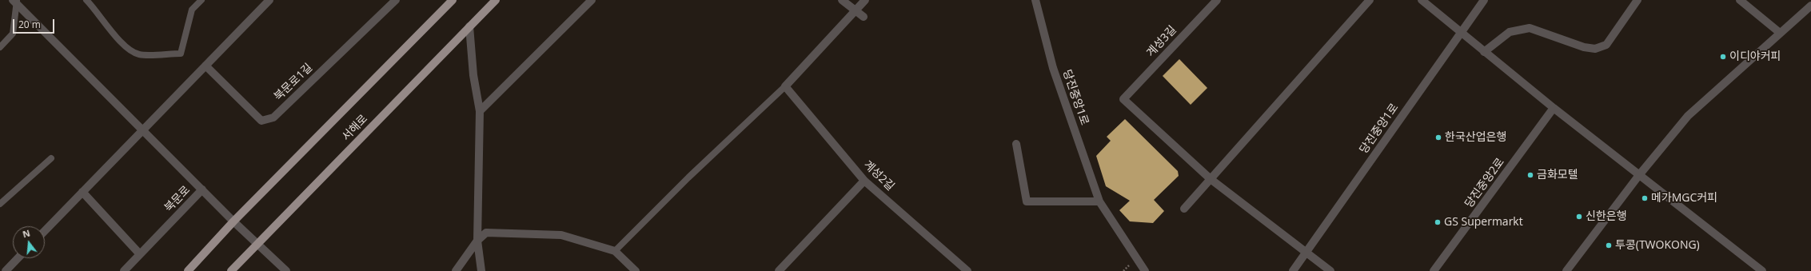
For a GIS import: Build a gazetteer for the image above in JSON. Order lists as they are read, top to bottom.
{
  "streets": {
    "main road": ["서해로"],
    "street": [
      "계성3길",
      "북문로1길",
      "당진중앙1로",
      "계성2길",
      "당진중앙2로",
      "북문로"
    ]
  },
  "places": [
    "이디야커피",
    "한국산업은행",
    "금화모텔",
    "메가MGC커피",
    "신한은행",
    "GS Supermarkt",
    "투콩(TWOKONG)"
  ],
  "scale_bar": "20 m",
  "north": "top"
}
